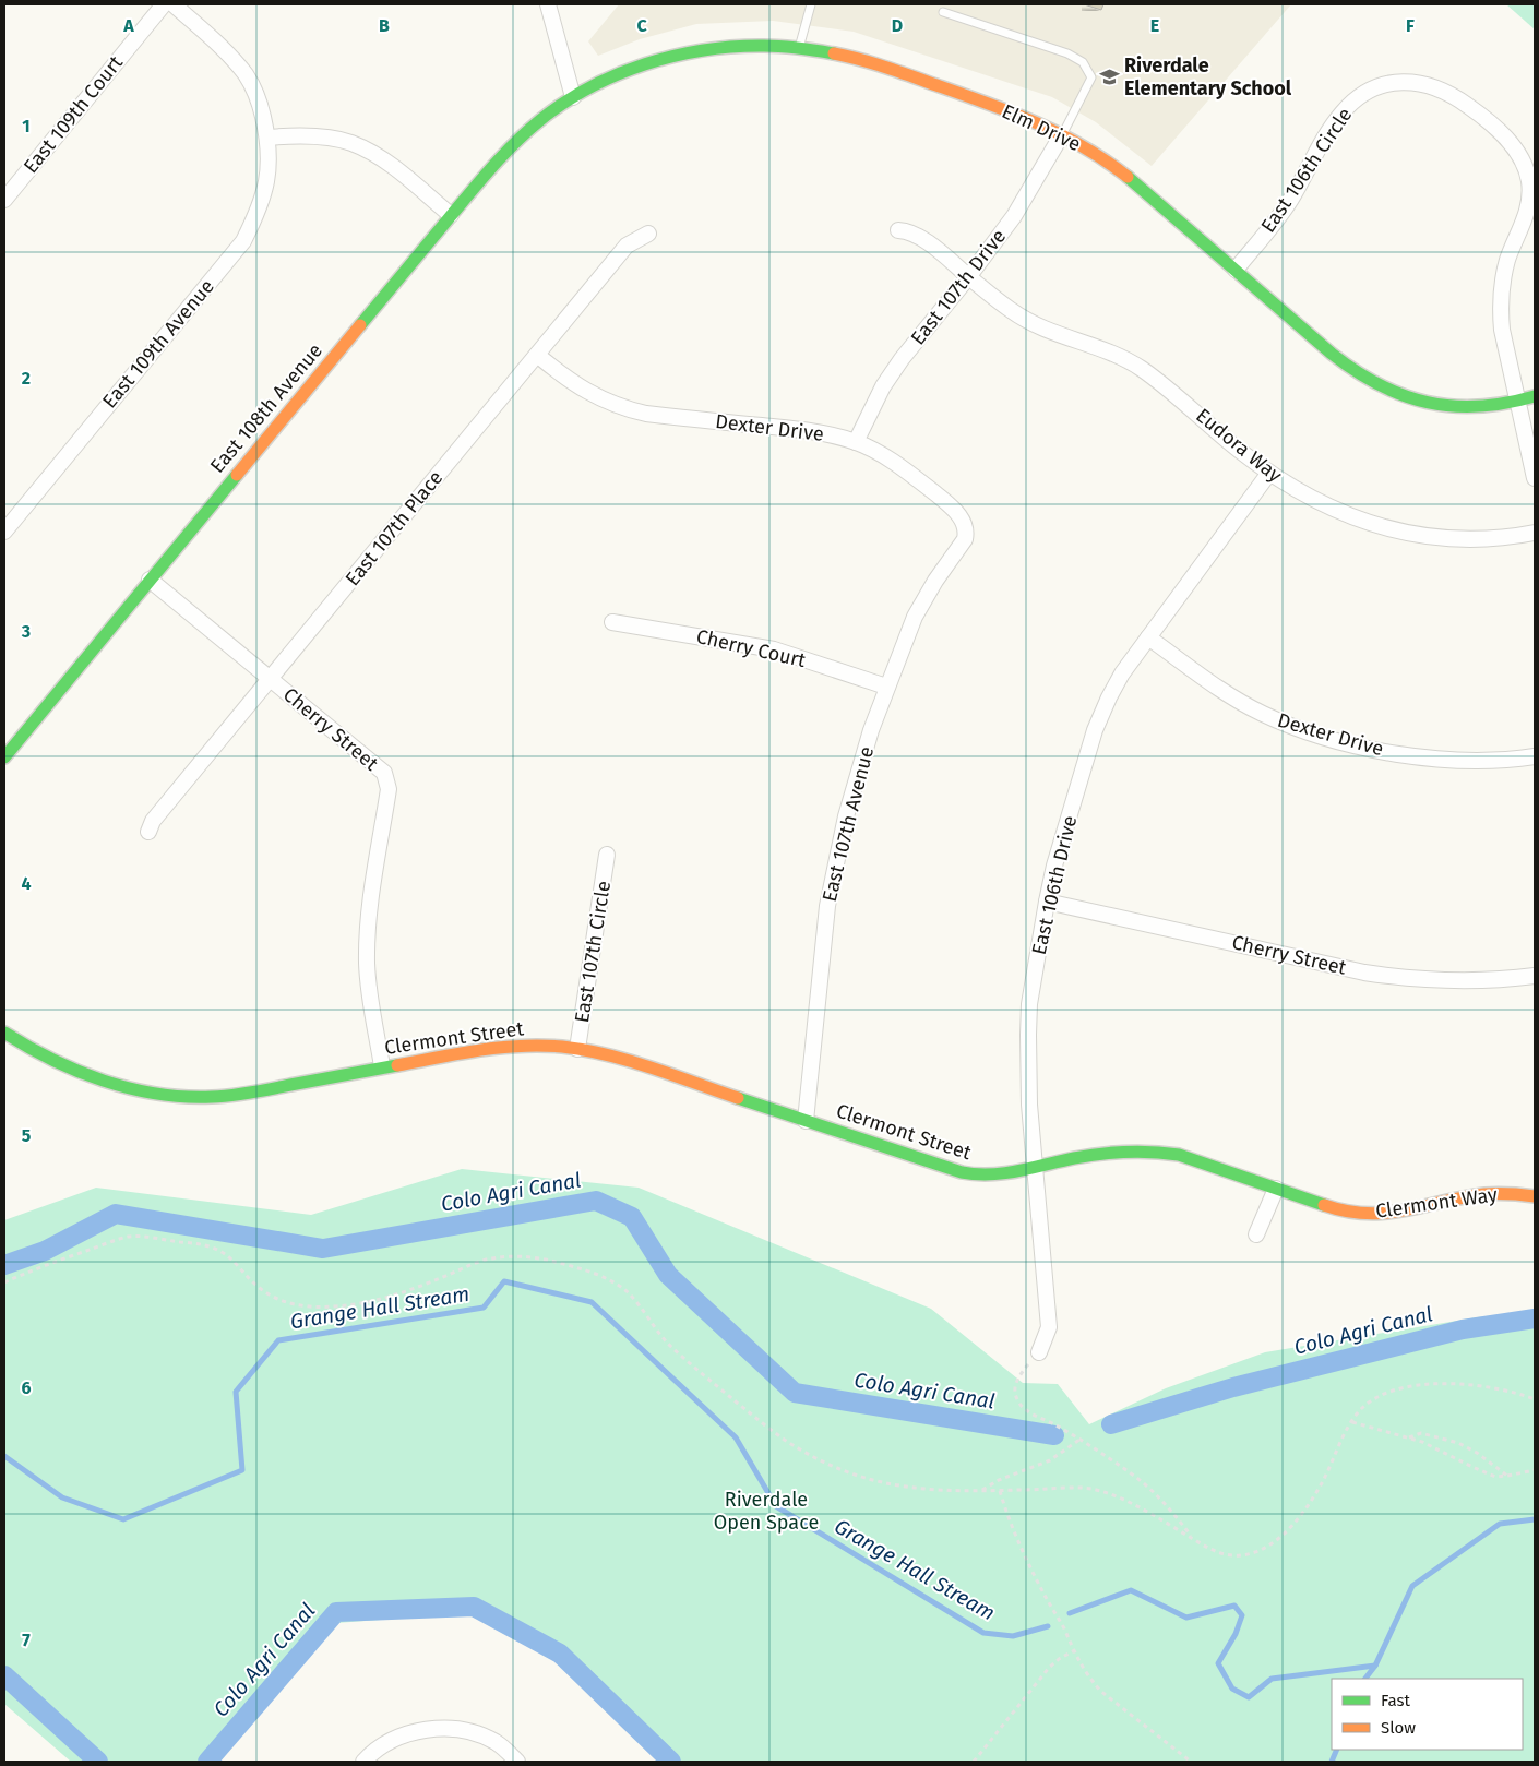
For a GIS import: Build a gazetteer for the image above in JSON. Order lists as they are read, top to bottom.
{
  "streets": {
    "street": [
      "East 109th Court",
      "Elm Drive",
      "East 106th Circle",
      "East 107th Drive",
      "East 109th Avenue",
      "East 108th Avenue",
      "Dexter Drive",
      "Eudora Way",
      "East 107th Place",
      "Cherry Court",
      "Cherry Street",
      "East 107th Avenue",
      "East 106th Drive",
      "East 107th Circle",
      "Clermont Street",
      "Clermont Way"
    ]
  },
  "crossings": [
    ["Elm Drive", "East 106th Circle"],
    ["Elm Drive", "East 107th Drive"],
    ["Elm Drive", "East 108th Avenue"],
    ["East 107th Drive", "Dexter Drive"],
    ["East 107th Drive", "Eudora Way"],
    ["East 108th Avenue", "Cherry Street"],
    ["Dexter Drive", "East 107th Place"],
    ["Dexter Drive", "East 107th Avenue"],
    ["Dexter Drive", "East 106th Drive"],
    ["Eudora Way", "East 106th Drive"],
    ["East 107th Place", "Cherry Street"],
    ["Cherry Court", "East 107th Avenue"],
    ["Cherry Street", "East 106th Drive"],
    ["Cherry Street", "Clermont Street"],
    ["East 107th Avenue", "Clermont Street"],
    ["East 106th Drive", "Clermont Street"],
    ["East 106th Drive", "Clermont Way"],
    ["East 107th Circle", "Clermont Street"],
    ["Clermont Street", "Clermont Way"]
  ],
  "water": ["Colo Agri Canal", "Grange Hall Stream"],
  "parks": ["Riverdale Open Space"],
  "places": {
    "school or university": ["Riverdale Elementary School"]
  },
  "legend": ["Fast", "Slow"],
  "grid": {
    "columns": [
      "A",
      "B",
      "C",
      "D",
      "E",
      "F"
    ],
    "rows": [
      "1",
      "2",
      "3",
      "4",
      "5",
      "6",
      "7"
    ]
  }
}
